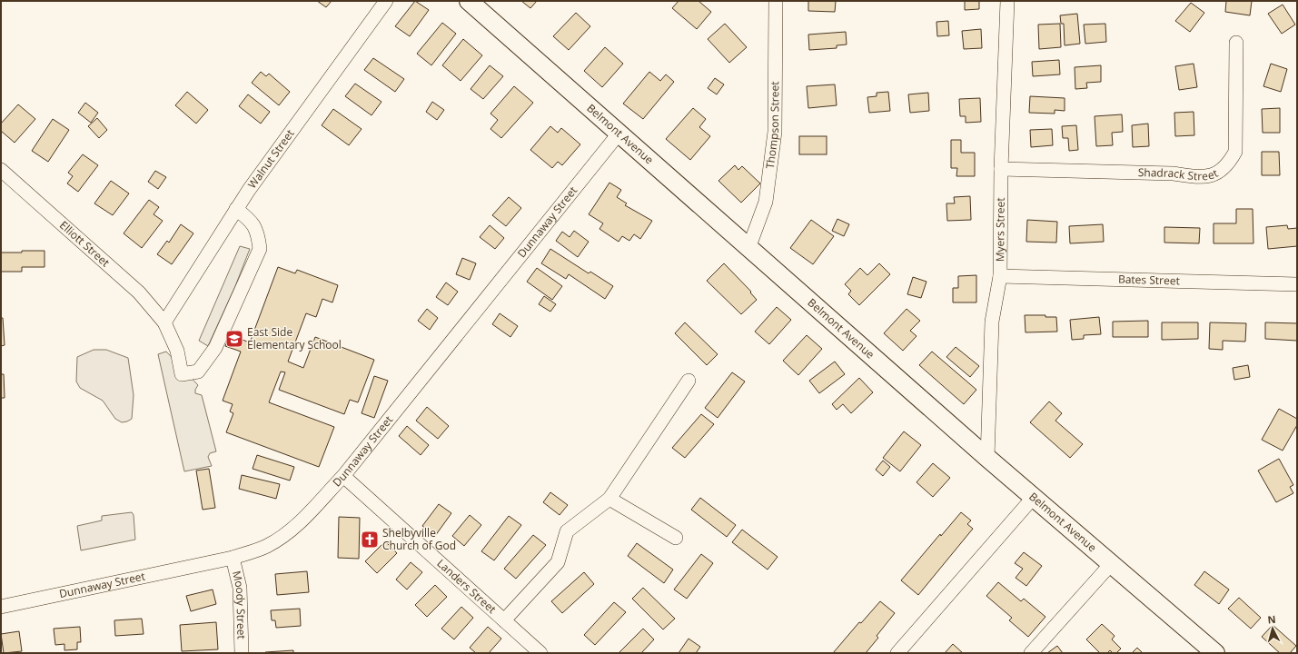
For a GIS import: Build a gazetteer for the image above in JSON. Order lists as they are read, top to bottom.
{
  "streets": {
    "main road": ["Belmont Avenue"],
    "street": [
      "Thompson Street",
      "Walnut Street",
      "Shadrack Street",
      "Dunnaway Street",
      "Myers Street",
      "Elliott Street",
      "Bates Street",
      "Landers Street",
      "Moody Street"
    ]
  },
  "crossings": [
    ["Thompson Street", "Belmont Avenue"],
    ["Belmont Avenue", "Dunnaway Street"],
    ["Belmont Avenue", "Myers Street"],
    ["Walnut Street", "Elliott Street"],
    ["Shadrack Street", "Myers Street"],
    ["Dunnaway Street", "Landers Street"],
    ["Dunnaway Street", "Moody Street"],
    ["Myers Street", "Bates Street"]
  ],
  "places": {
    "school or university": ["East Side Elementary School"],
    "church": ["Shelbyville Church of God"]
  },
  "north": "top"
}
